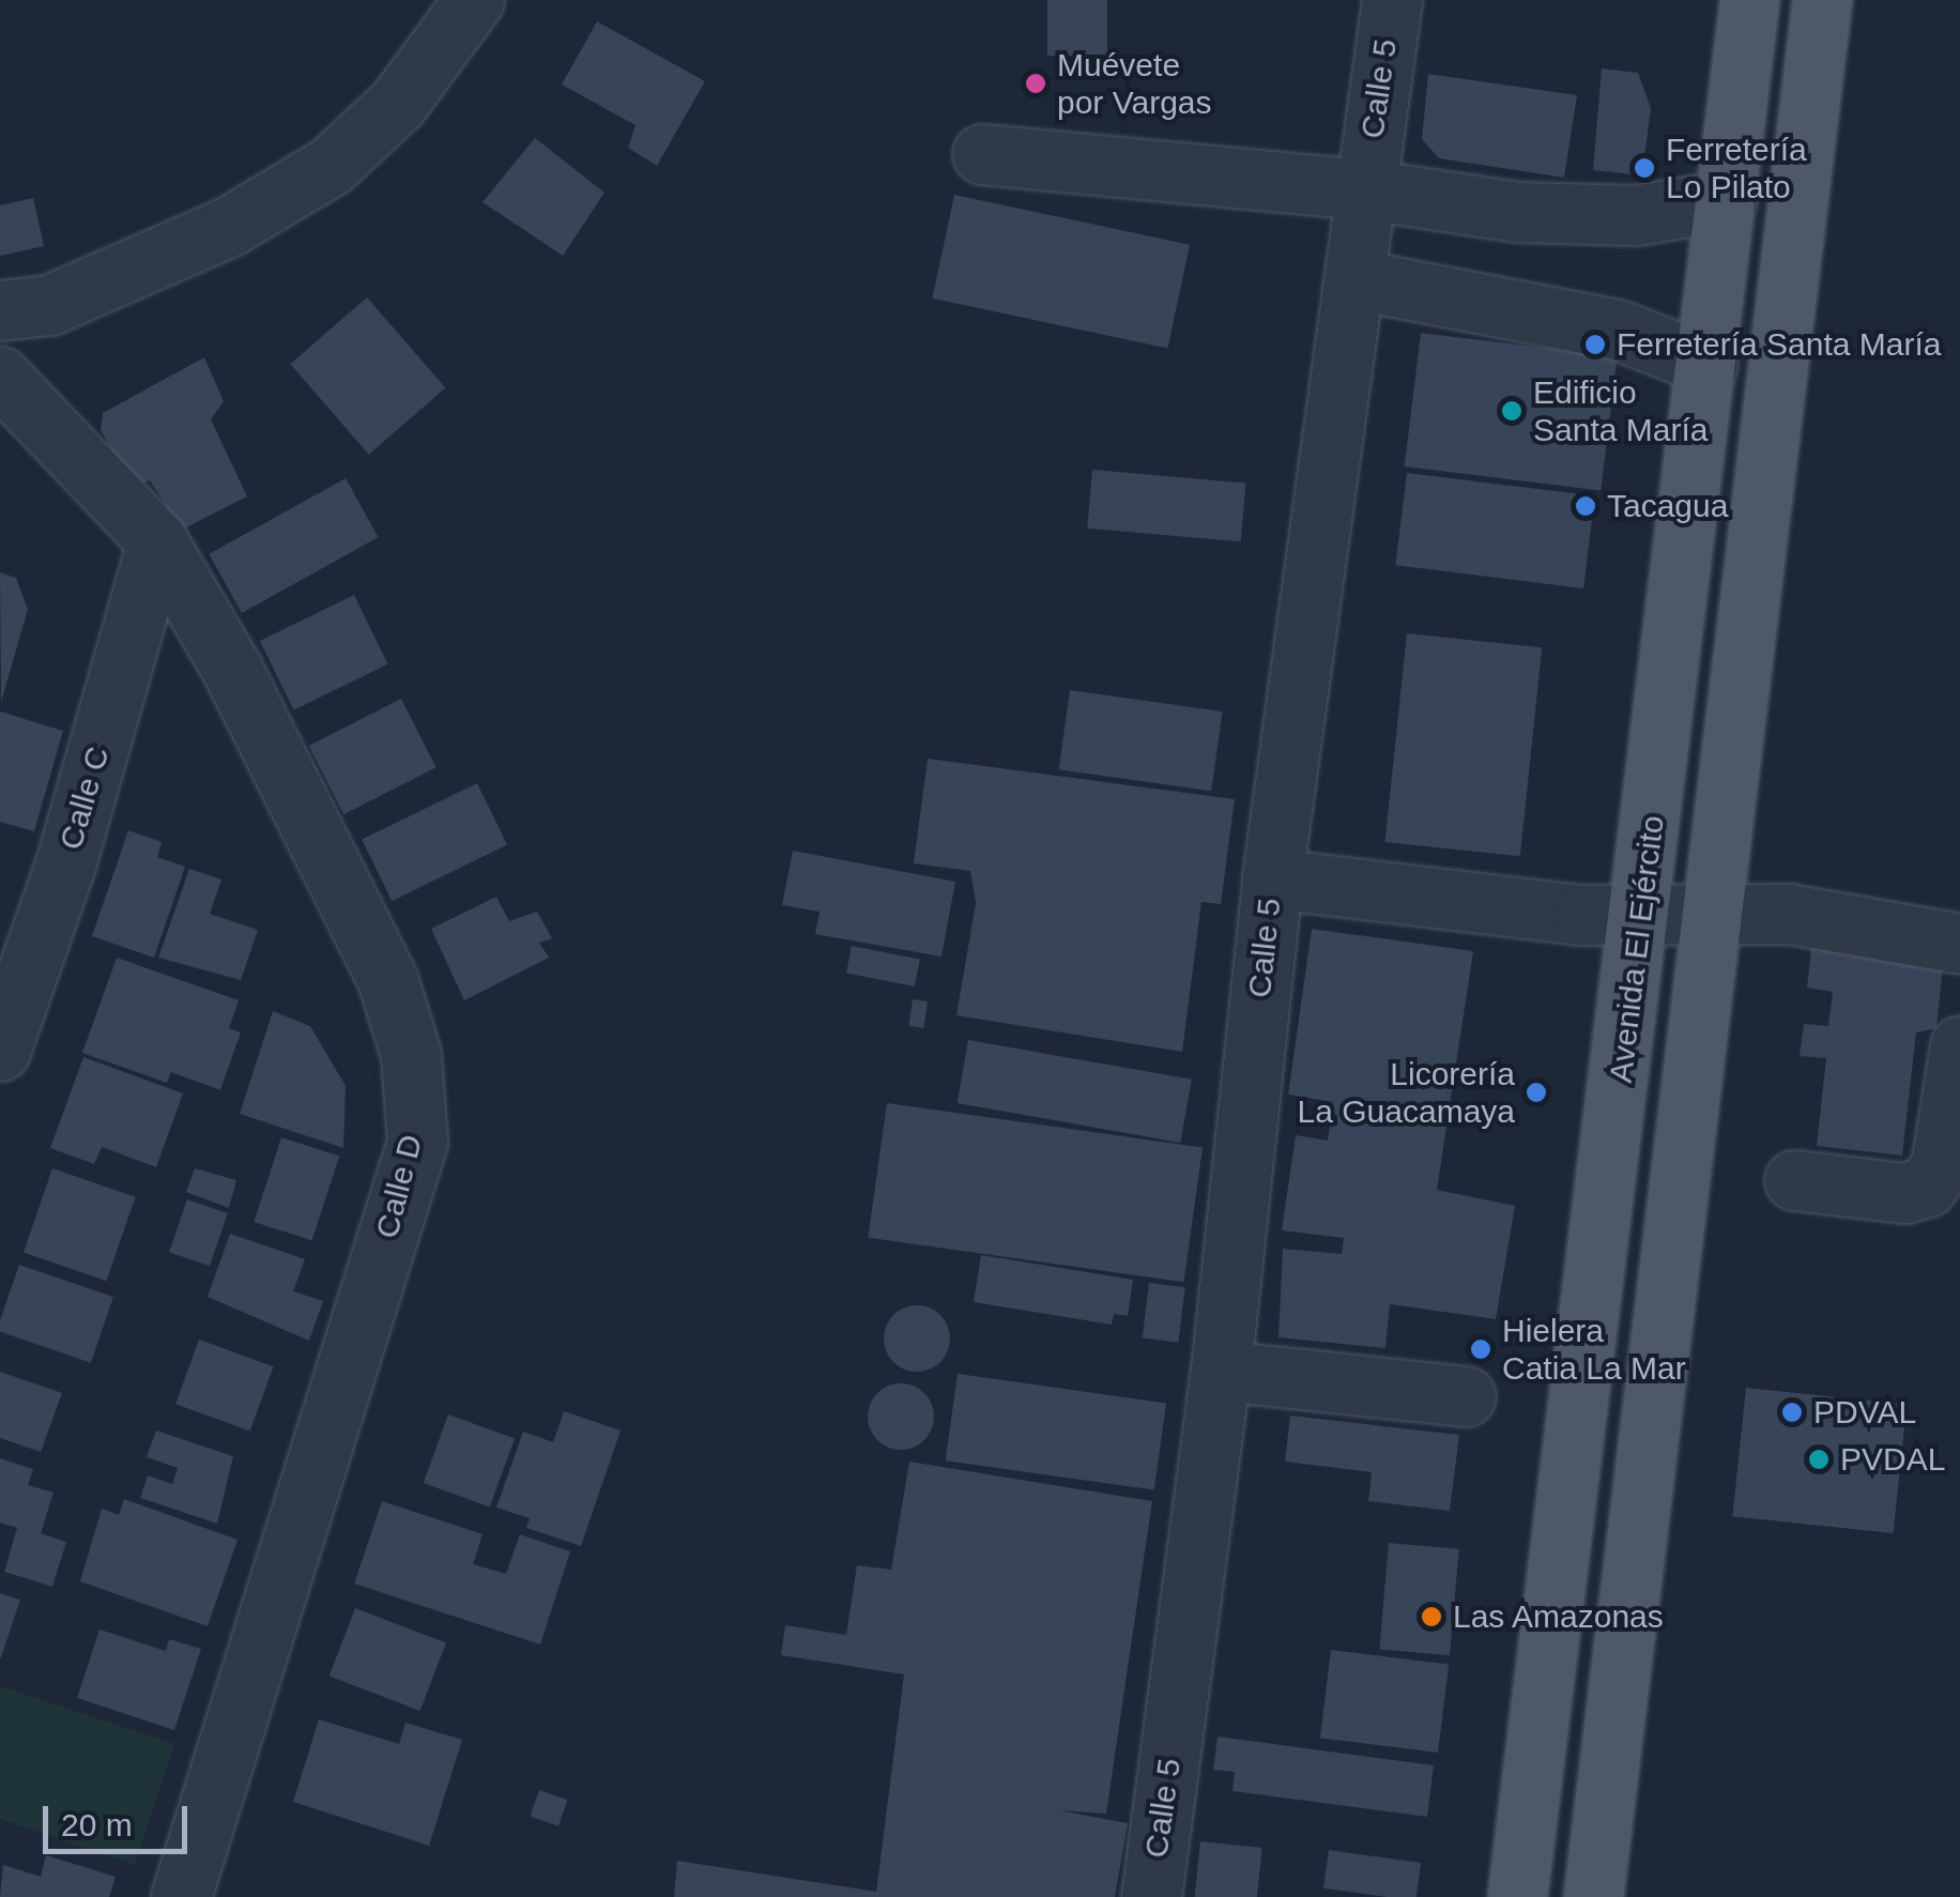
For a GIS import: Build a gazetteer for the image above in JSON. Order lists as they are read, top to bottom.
{
  "streets": {
    "main road": ["Avenida El Ejército"],
    "street": ["Calle 5", "Calle C", "Calle D"]
  },
  "crossings": [
    ["Calle C", "Calle D"]
  ],
  "places": [
    "Muévete por Vargas",
    "Ferretería Lo Pilato",
    "Ferretería Santa María",
    "Edificio Santa María",
    "Tacagua",
    "Licorería La Guacamaya",
    "Hielera Catia La Mar",
    "PDVAL",
    "PVDAL",
    "Las Amazonas"
  ],
  "scale_bar": "20 m"
}
